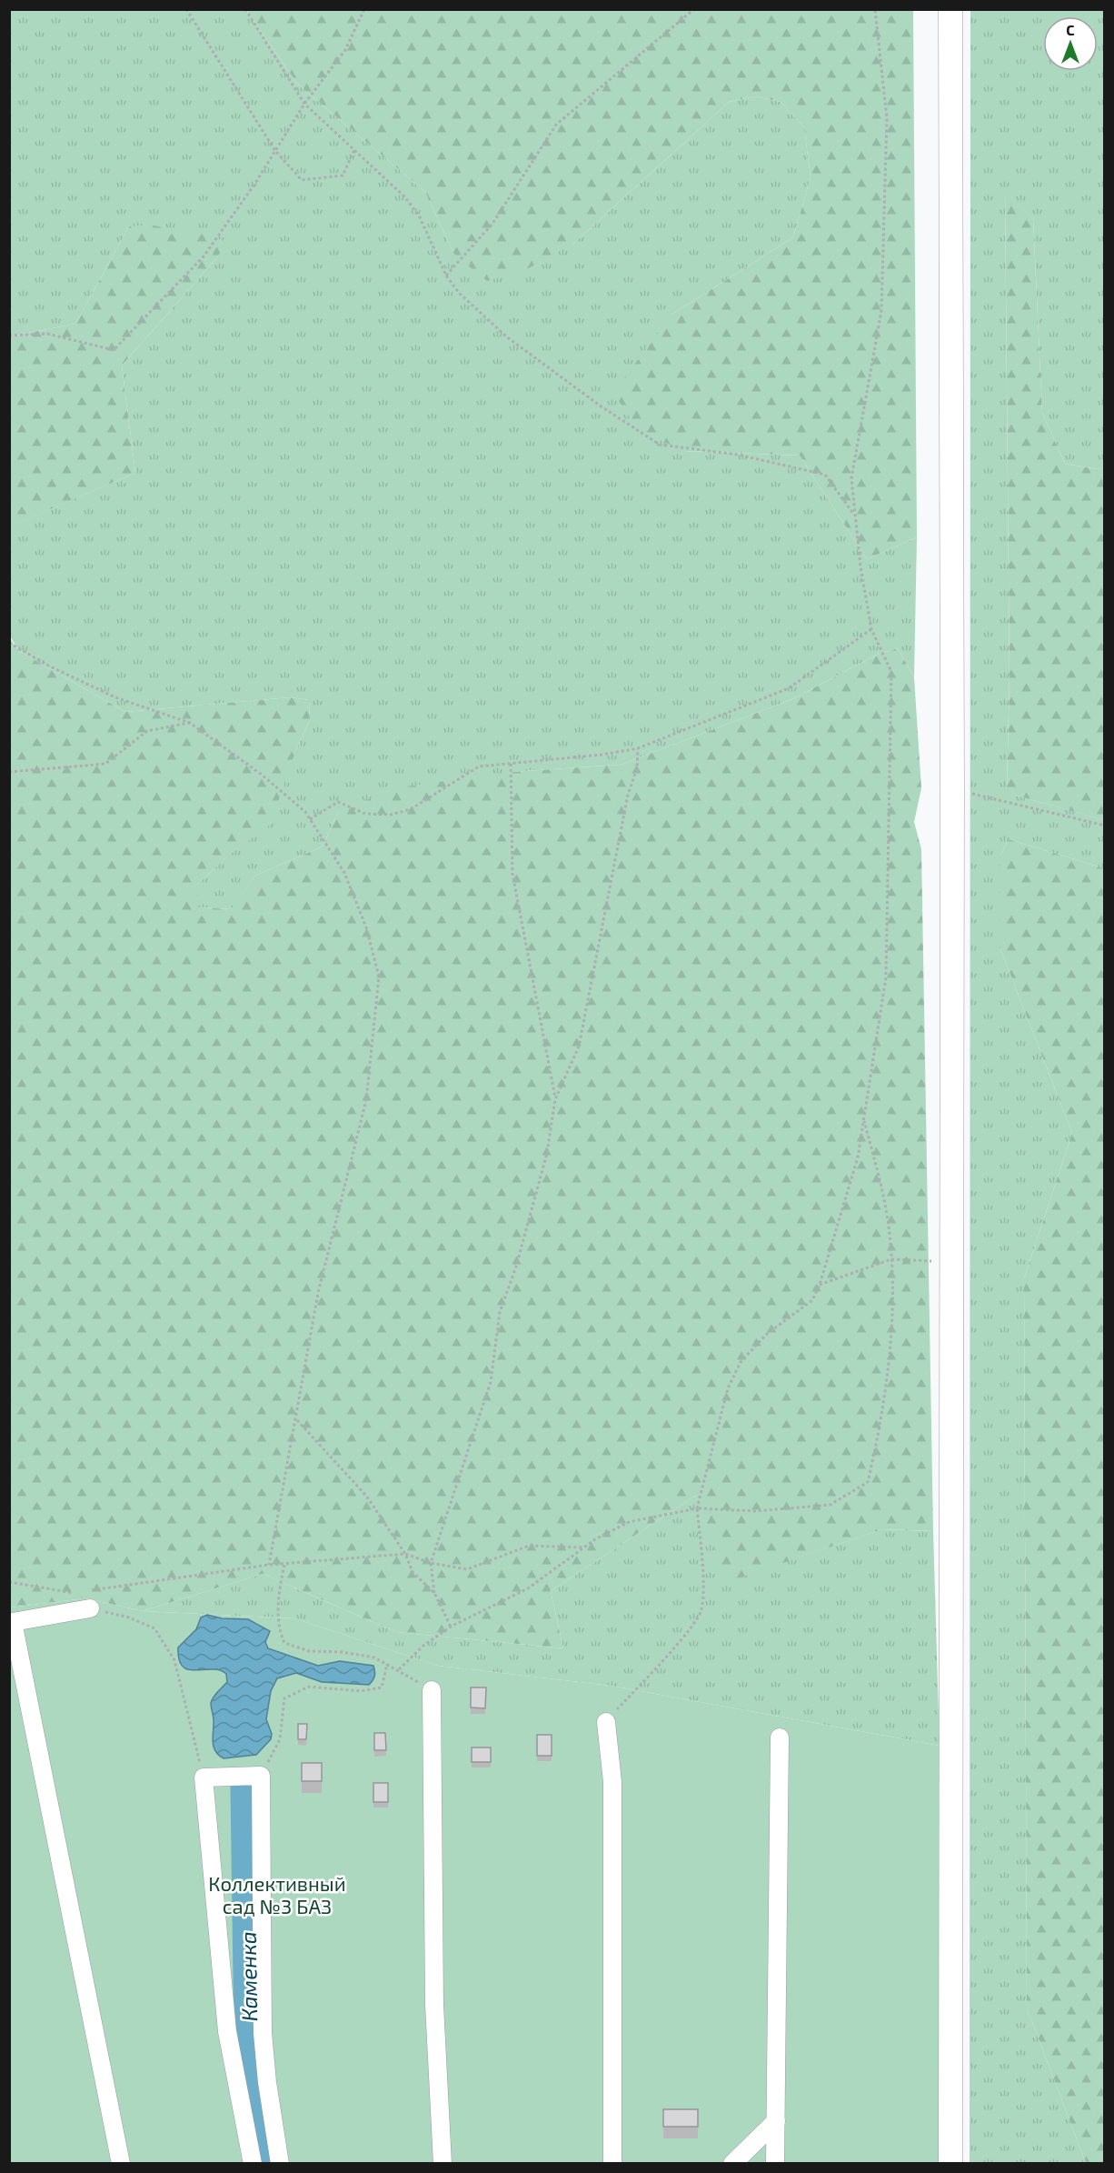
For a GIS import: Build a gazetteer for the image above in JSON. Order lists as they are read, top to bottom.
{
  "water": ["Каменка"],
  "parks": ["Коллективный сад №3 БАЗ"],
  "north": "top"
}
